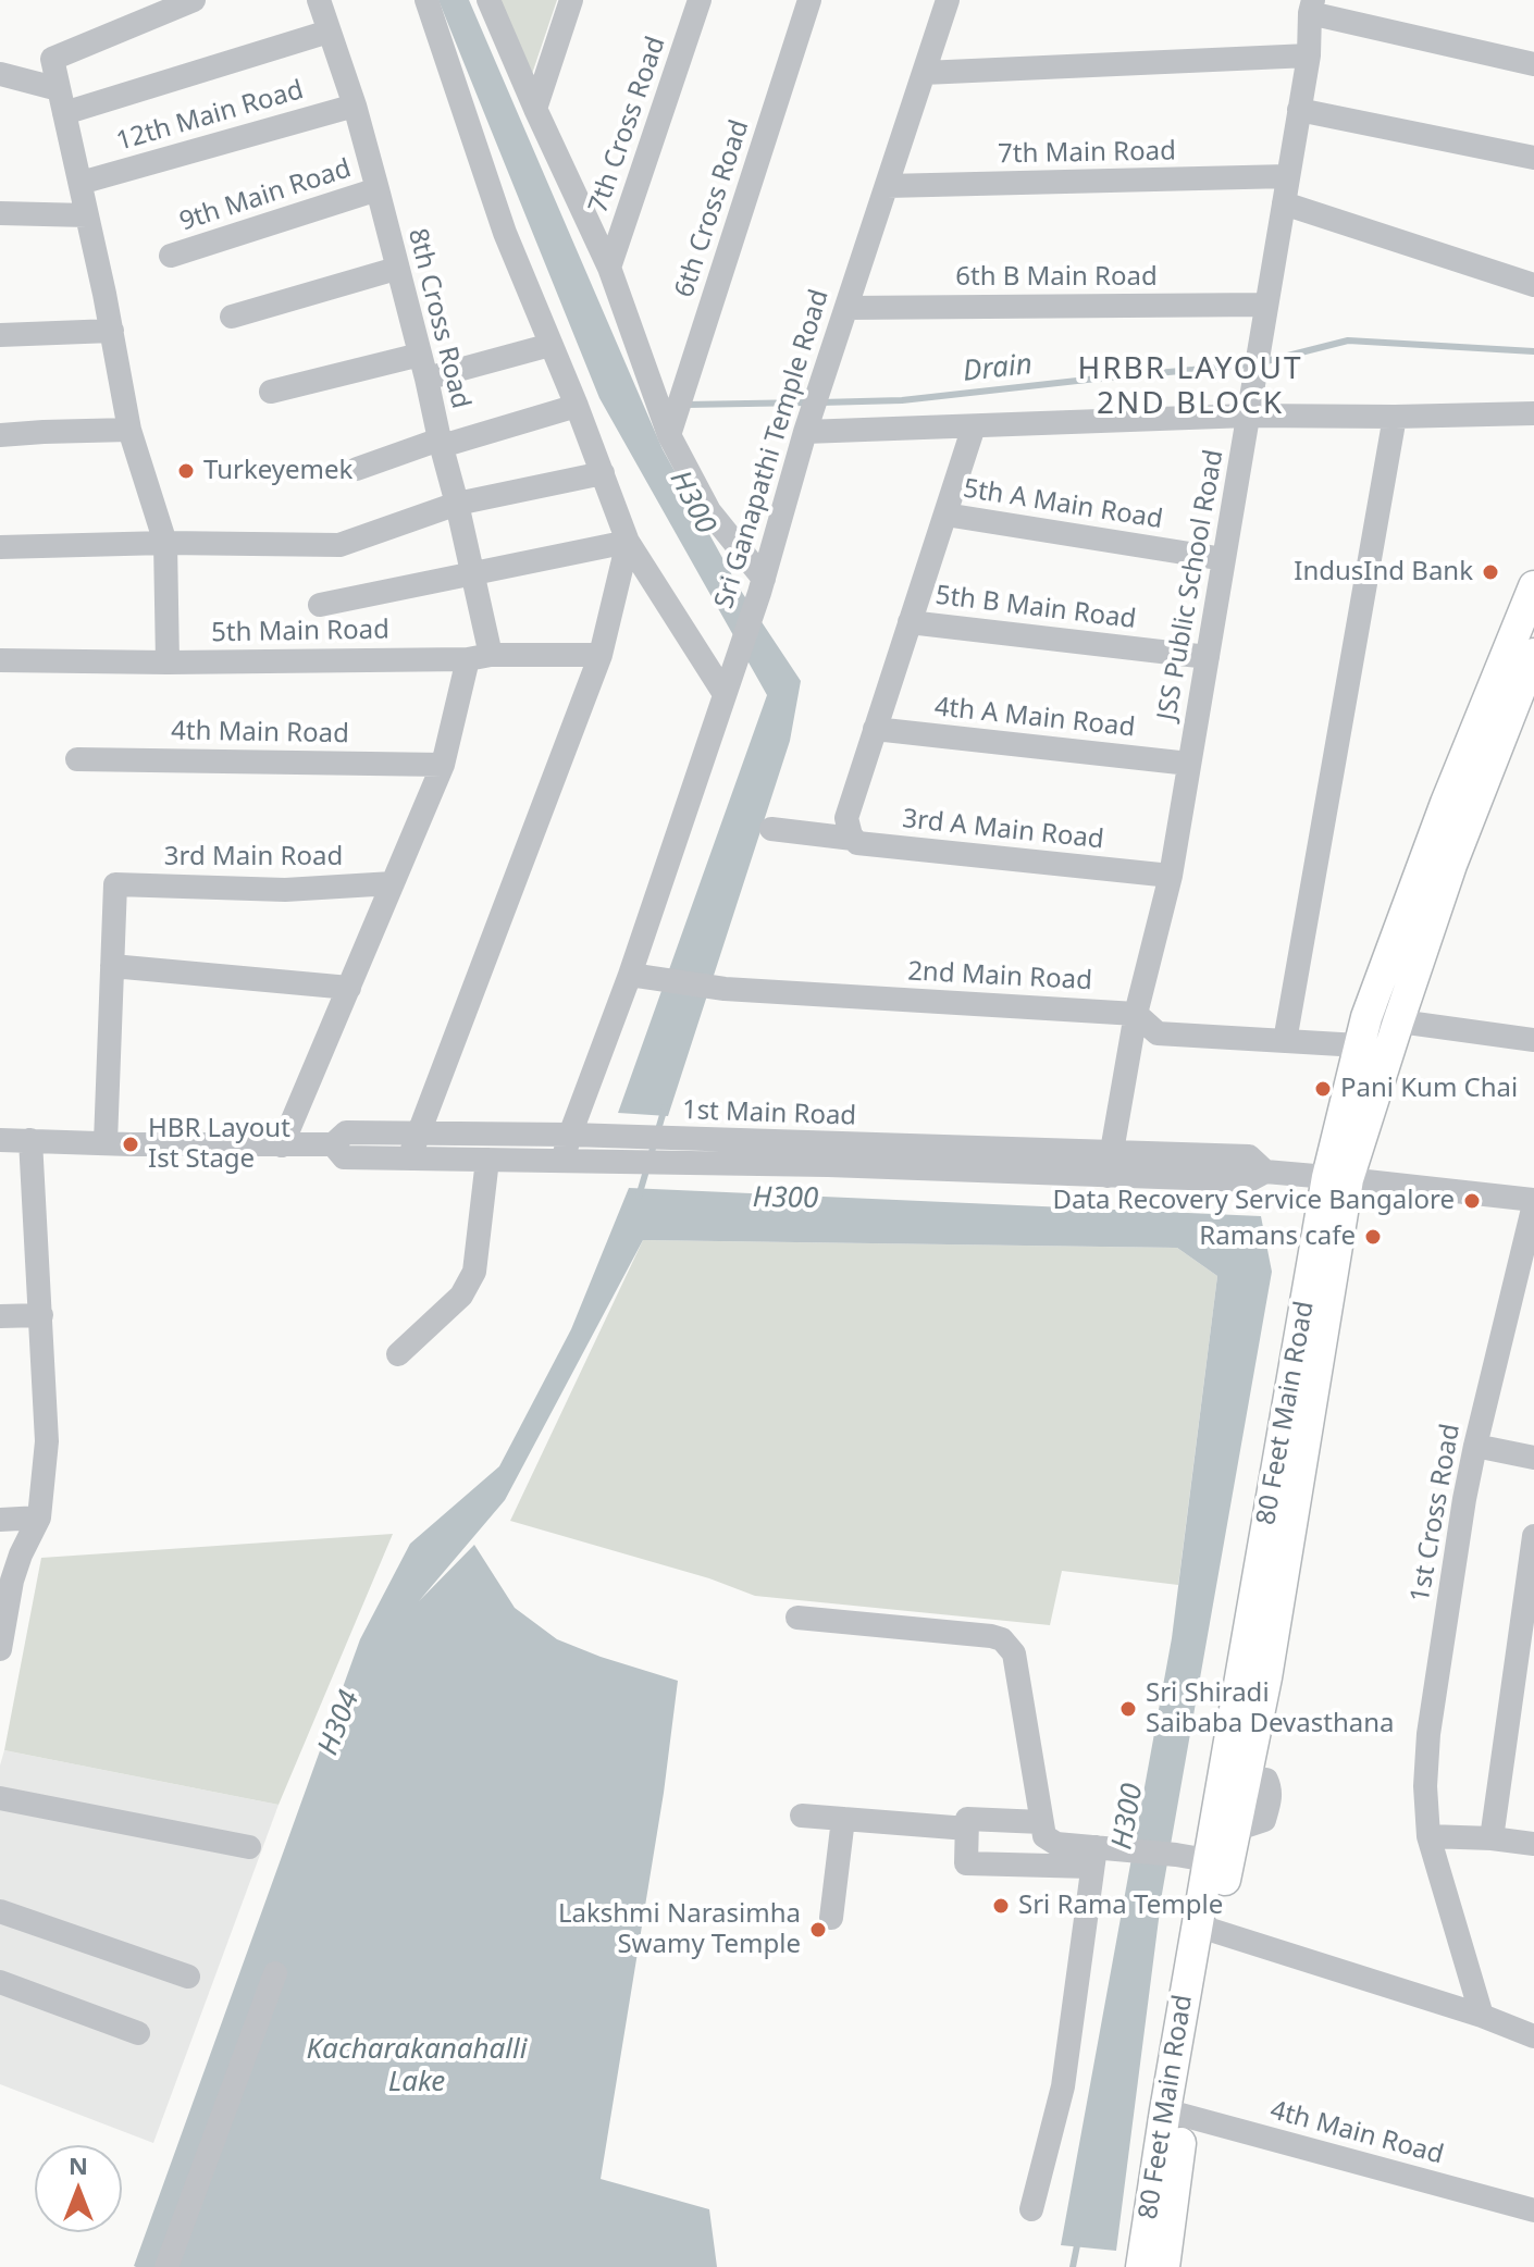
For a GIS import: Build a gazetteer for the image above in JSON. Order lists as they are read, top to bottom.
{
  "streets": {
    "main road": ["80 Feet Main Road"],
    "street": [
      "12th Main Road",
      "7th Cross Road",
      "7th Main Road",
      "9th Main Road",
      "6th Cross Road",
      "6th B Main Road",
      "8th Cross Road",
      "Sri Ganapathi Temple Road",
      "5th A Main Road",
      "JSS Public School Road",
      "5th B Main Road",
      "5th Main Road",
      "4th A Main Road",
      "4th Main Road",
      "3rd A Main Road",
      "3rd Main Road",
      "2nd Main Road",
      "1st Main Road",
      "1st Cross Road"
    ]
  },
  "crossings": [
    ["12th Main Road", "8th Cross Road"],
    ["7th Main Road", "Sri Ganapathi Temple Road"],
    ["7th Main Road", "JSS Public School Road"],
    ["9th Main Road", "8th Cross Road"],
    ["6th B Main Road", "Sri Ganapathi Temple Road"],
    ["6th B Main Road", "JSS Public School Road"],
    ["8th Cross Road", "5th Main Road"],
    ["8th Cross Road", "4th Main Road"],
    ["8th Cross Road", "3rd Main Road"],
    ["8th Cross Road", "1st Main Road"],
    ["Sri Ganapathi Temple Road", "2nd Main Road"],
    ["Sri Ganapathi Temple Road", "1st Main Road"],
    ["5th A Main Road", "JSS Public School Road"],
    ["JSS Public School Road", "5th B Main Road"],
    ["JSS Public School Road", "4th A Main Road"],
    ["JSS Public School Road", "3rd A Main Road"],
    ["JSS Public School Road", "2nd Main Road"],
    ["JSS Public School Road", "1st Main Road"],
    ["4th Main Road", "80 Feet Main Road"],
    ["2nd Main Road", "80 Feet Main Road"],
    ["1st Main Road", "80 Feet Main Road"],
    ["1st Main Road", "1st Cross Road"]
  ],
  "districts": ["HRBR LAYOUT 2ND BLOCK"],
  "water": [
    "Drain",
    "H300",
    "H304",
    "Kacharakanahalli Lake"
  ],
  "places": [
    "Turkeyemek",
    "IndusInd Bank",
    "Pani Kum Chai",
    "HBR Layout Ist Stage",
    "Data Recovery Service Bangalore",
    "Ramans cafe",
    "Sri Shiradi Saibaba Devasthana",
    "Sri Rama Temple",
    "Lakshmi Narasimha Swamy Temple"
  ],
  "north": "top"
}
